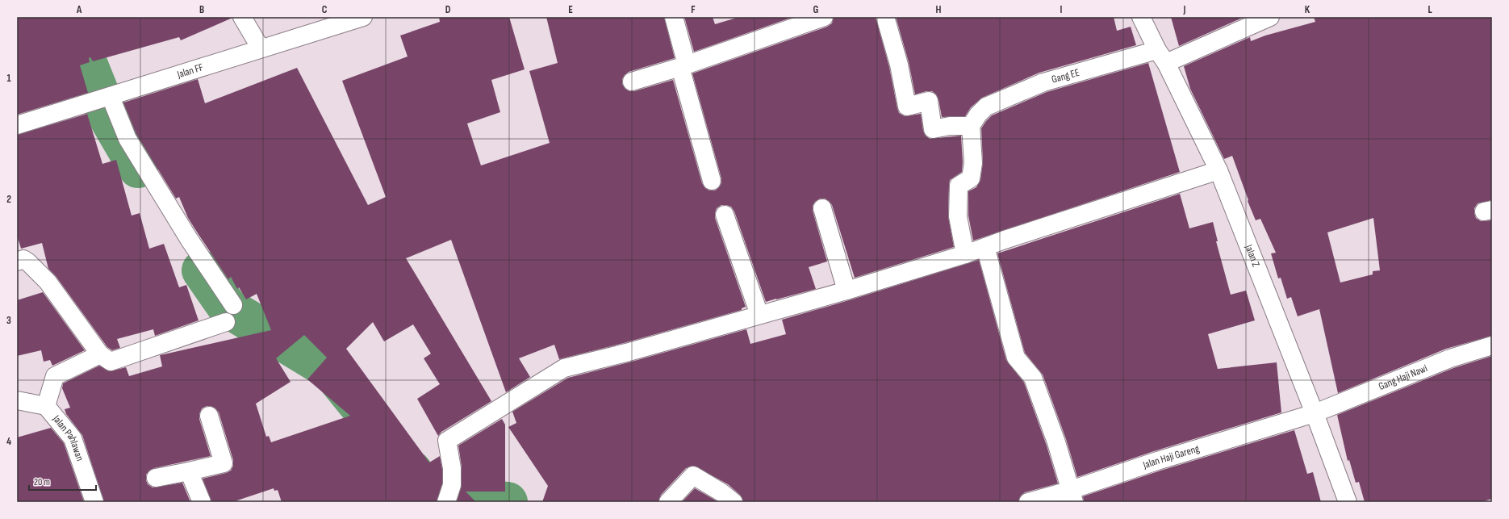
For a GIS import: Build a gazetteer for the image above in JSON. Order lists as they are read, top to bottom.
{
  "streets": {
    "street": [
      "Jalan FF",
      "Gang EE",
      "Jalan Z",
      "Gang Haji Nawi",
      "Jalan Pahlawan",
      "Jalan Haji Gareng"
    ]
  },
  "crossings": [
    ["Gang EE", "Jalan Z"],
    ["Jalan Z", "Gang Haji Nawi"],
    ["Jalan Z", "Jalan Haji Gareng"],
    ["Gang Haji Nawi", "Jalan Haji Gareng"]
  ],
  "scale_bar": "20 m",
  "grid": {
    "columns": [
      "A",
      "B",
      "C",
      "D",
      "E",
      "F",
      "G",
      "H",
      "I",
      "J",
      "K",
      "L"
    ],
    "rows": [
      "1",
      "2",
      "3",
      "4"
    ]
  }
}
